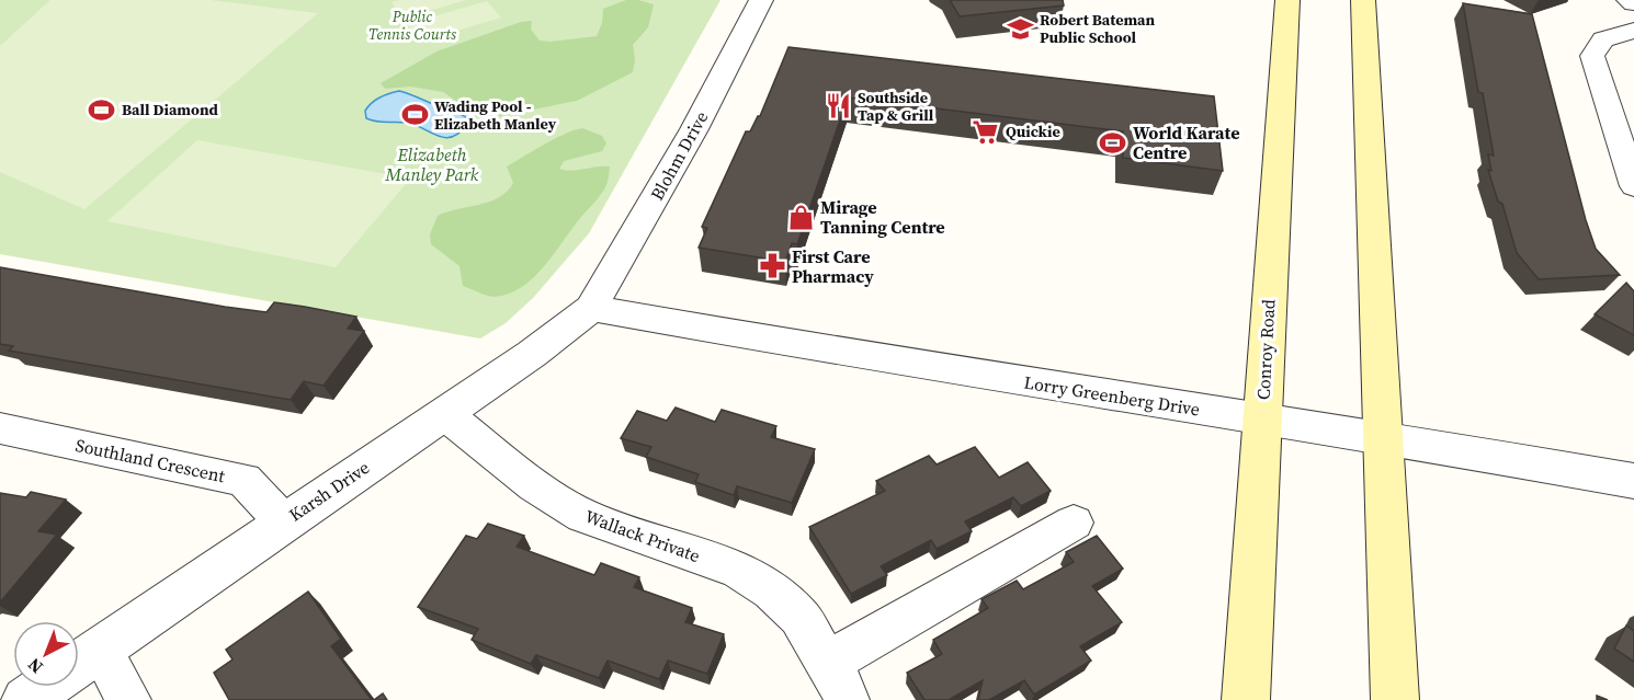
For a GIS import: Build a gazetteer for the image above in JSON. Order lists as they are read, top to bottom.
{
  "streets": {
    "main road": ["Conroy Road"],
    "street": [
      "Blohm Drive",
      "Lorry Greenberg Drive",
      "Southland Crescent",
      "Karsh Drive",
      "Wallack Private"
    ]
  },
  "crossings": [
    ["Blohm Drive", "Lorry Greenberg Drive"],
    ["Blohm Drive", "Karsh Drive"],
    ["Conroy Road", "Lorry Greenberg Drive"],
    ["Lorry Greenberg Drive", "Karsh Drive"],
    ["Southland Crescent", "Karsh Drive"],
    ["Karsh Drive", "Wallack Private"]
  ],
  "parks": ["Public Tennis Courts", "Elizabeth Manley Park"],
  "places": {
    "school or university": ["Robert Bateman Public School"],
    "restaurant": ["Southside Tap & Grill"],
    "sports": ["Ball Diamond", "Wading Pool - Elizabeth Manley", "World Karate Centre"],
    "supermarket": ["Quickie"],
    "shop": ["Mirage Tanning Centre"],
    "pharmacy": ["First Care Pharmacy"]
  },
  "north": "bottom left"
}
